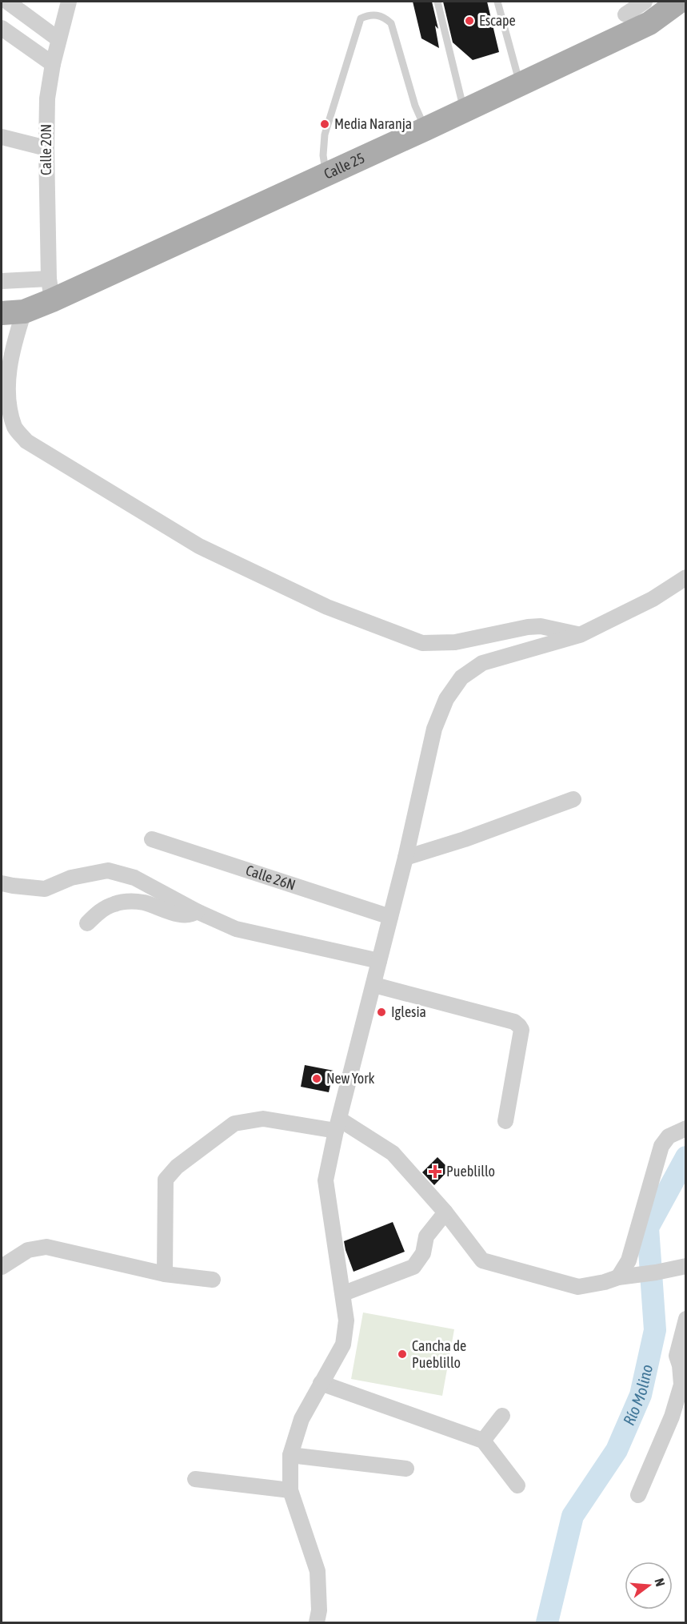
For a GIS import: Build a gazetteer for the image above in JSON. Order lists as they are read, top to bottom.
{
  "streets": {
    "main road": ["Calle 25"],
    "street": ["Calle 20N", "Calle 26N"]
  },
  "crossings": [
    ["Calle 20N", "Calle 25"]
  ],
  "water": ["Río Molino"],
  "places": {
    "other": [
      "Escape",
      "Media Naranja",
      "Iglesia",
      "New York",
      "Cancha de Pueblillo"
    ],
    "health": ["Pueblillo"]
  },
  "north": "right"
}
